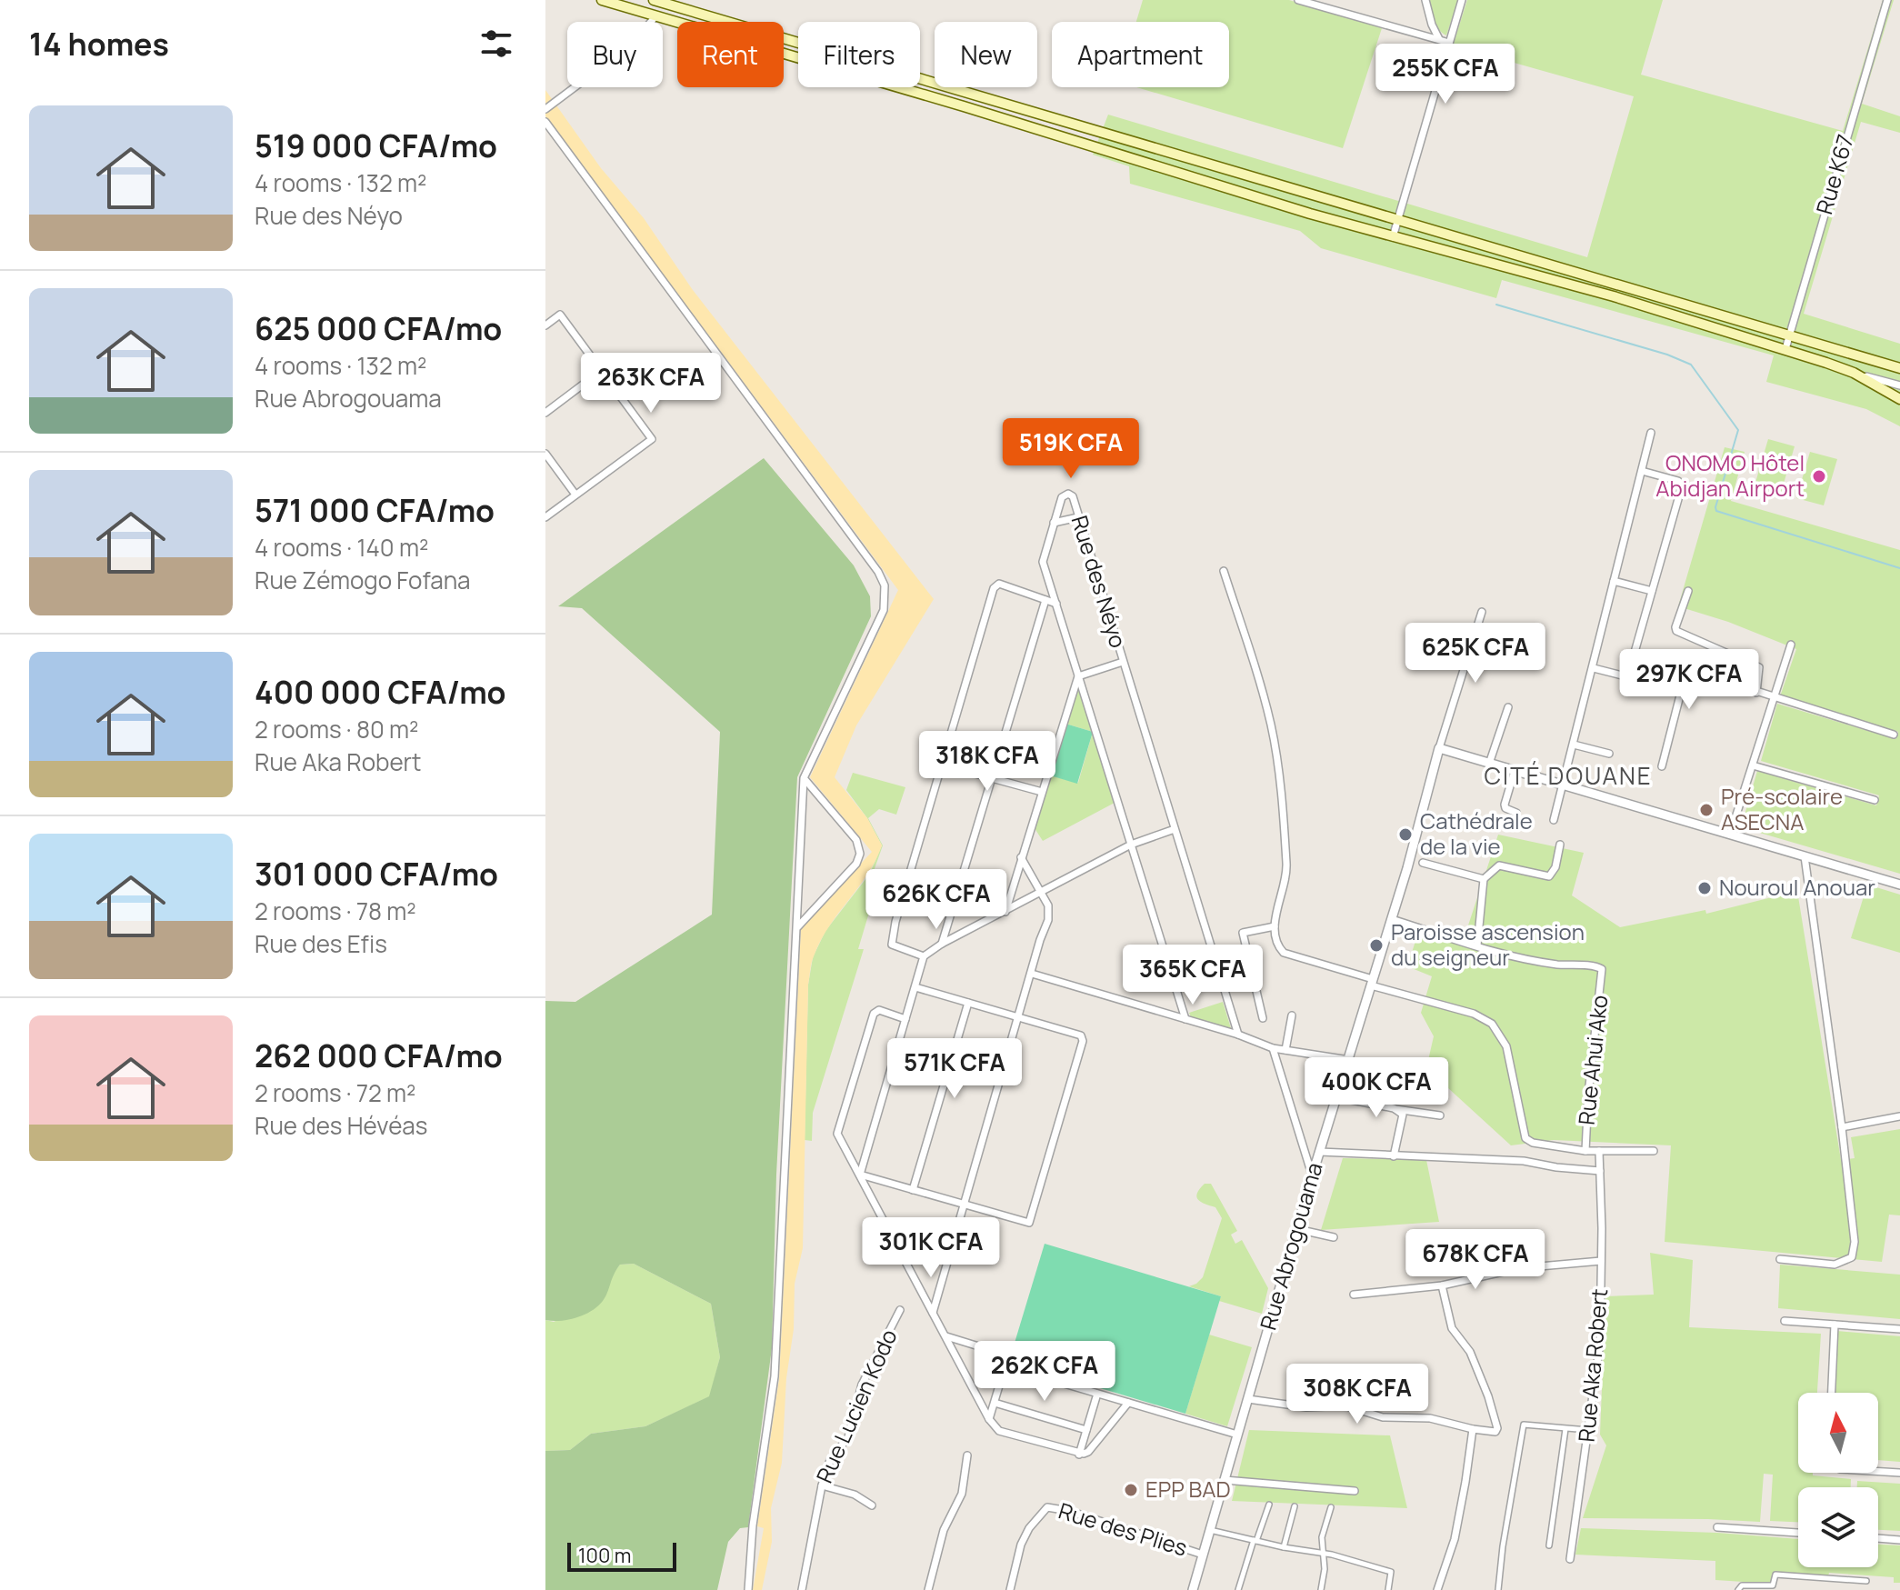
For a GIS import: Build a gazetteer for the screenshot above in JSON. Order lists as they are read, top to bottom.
{
  "streets": {
    "street": [
      "Rue K67",
      "Rue des Néyo",
      "Rue Ahui Ako",
      "Rue Abrogouama",
      "Rue Aka Robert",
      "Rue Lucien Kodo",
      "Rue des Plies"
    ]
  },
  "crossings": [
    ["Rue Ahui Ako", "Rue Abrogouama"],
    ["Rue Abrogouama", "Rue des Plies"]
  ],
  "districts": ["CITÉ DOUANE"],
  "places": [
    "ONOMO Hôtel Abidjan Airport",
    "Pré-scolaire ASECNA",
    "Cathédrale de la vie",
    "Nouroul Anouar",
    "Paroisse ascension du seigneur",
    "EPP BAD"
  ],
  "scale_bar": "100 m",
  "north": "top",
  "page": {
    "heading": "14 homes",
    "chip": [
      "Buy",
      "Rent",
      "Filters",
      "New",
      "Apartment"
    ],
    "price": [
      "255K CFA",
      "263K CFA",
      "519K CFA",
      "625K CFA",
      "297K CFA",
      "318K CFA",
      "626K CFA",
      "365K CFA",
      "571K CFA",
      "400K CFA",
      "301K CFA",
      "678K CFA",
      "262K CFA",
      "308K CFA"
    ],
    "list": [
      {
        "name": "519 000 CFA/mo",
        "note": "4 rooms · 132 m² · Rue des Néyo"
      },
      {
        "name": "625 000 CFA/mo",
        "note": "4 rooms · 132 m² · Rue Abrogouama"
      },
      {
        "name": "571 000 CFA/mo",
        "note": "4 rooms · 140 m² · Rue Zémogo Fofana"
      },
      {
        "name": "400 000 CFA/mo",
        "note": "2 rooms · 80 m² · Rue Aka Robert"
      },
      {
        "name": "301 000 CFA/mo",
        "note": "2 rooms · 78 m² · Rue des Efis"
      },
      {
        "name": "262 000 CFA/mo",
        "note": "2 rooms · 72 m² · Rue des Hévéas"
      }
    ],
    "scale": "100 m"
  }
}
